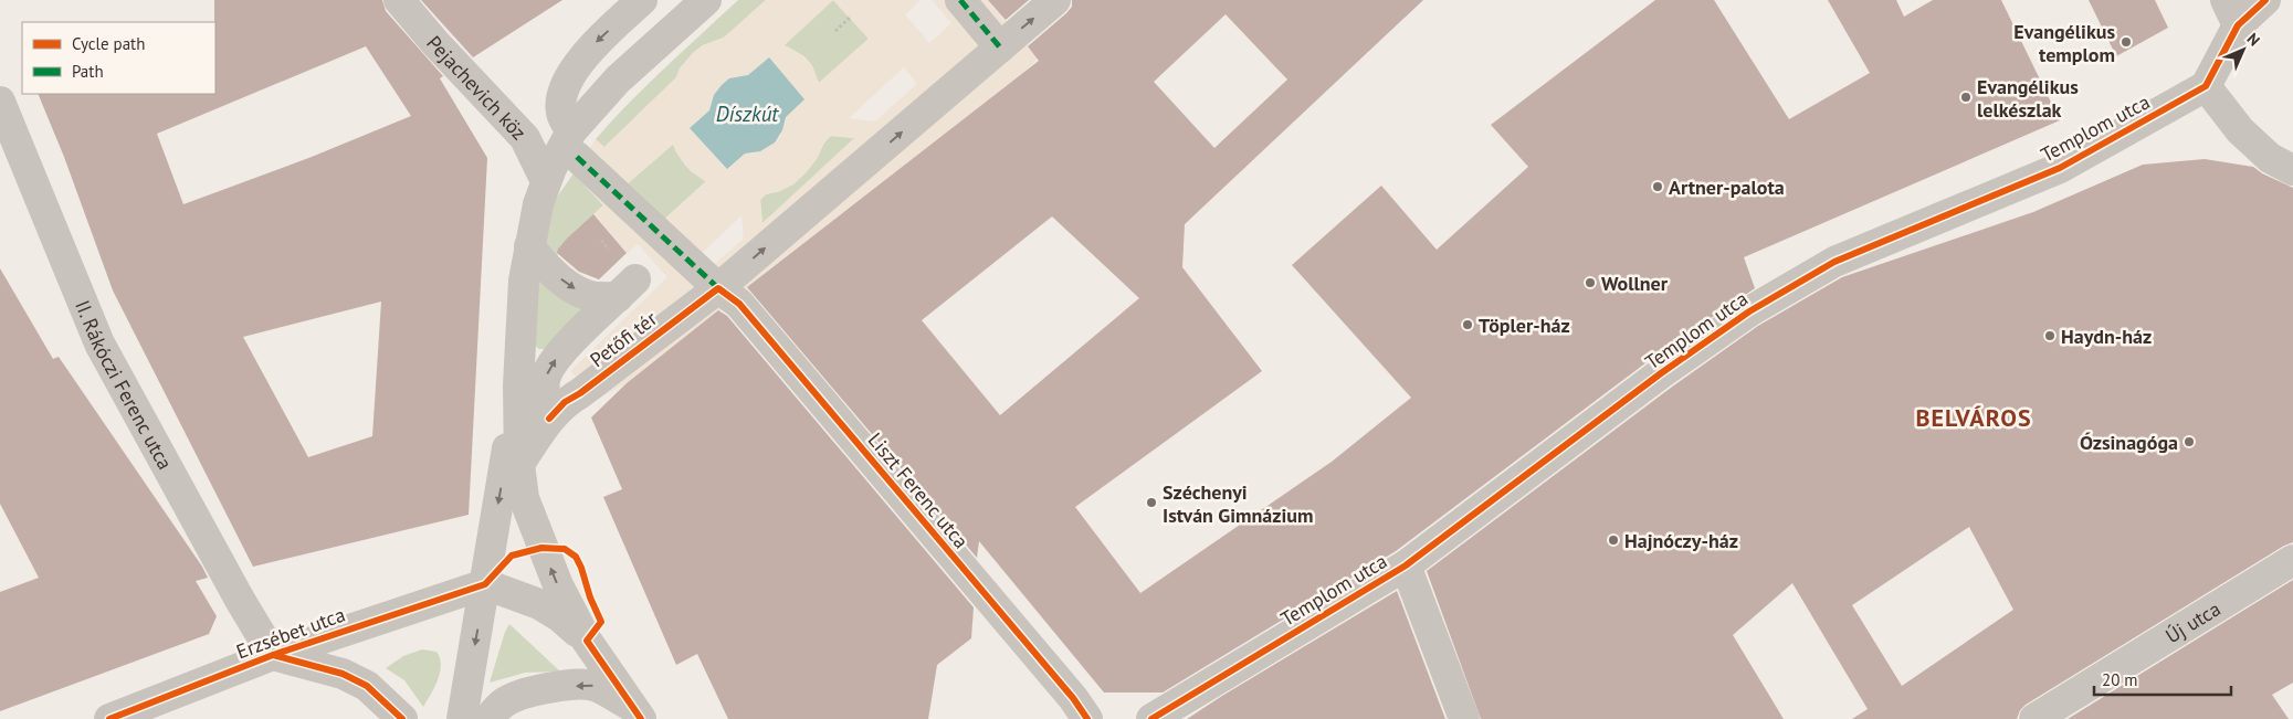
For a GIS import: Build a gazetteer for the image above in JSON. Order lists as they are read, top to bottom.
{
  "streets": {
    "street": [
      "Pejachevich köz",
      "Templom utca",
      "Petőfi tér",
      "II. Rákóczi Ferenc utca",
      "Liszt Ferenc utca",
      "Új utca",
      "Erzsébet utca"
    ]
  },
  "crossings": [
    ["Petőfi tér", "Liszt Ferenc utca"],
    ["II. Rákóczi Ferenc utca", "Erzsébet utca"]
  ],
  "districts": ["BELVÁROS"],
  "water": ["Díszkút"],
  "places": [
    "Evangélikus templom",
    "Evangélikus lelkészlak",
    "Artner-palota",
    "Wollner",
    "Töpler-ház",
    "Haydn-ház",
    "Ózsinagóga",
    "Széchenyi István Gimnázium",
    "Hajnóczy-ház"
  ],
  "legend": ["Cycle path", "Path"],
  "scale_bar": "20 m",
  "north": "top right"
}
